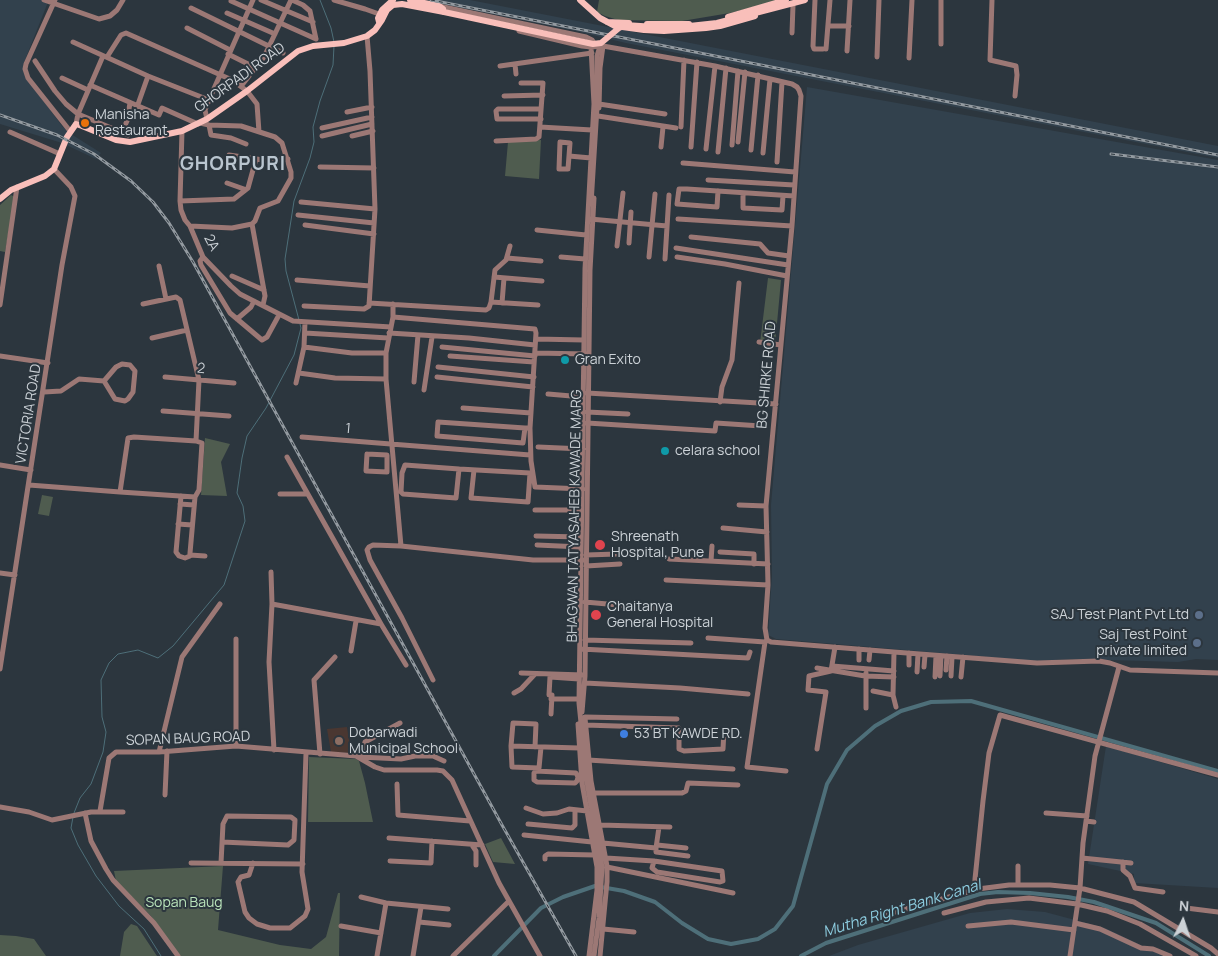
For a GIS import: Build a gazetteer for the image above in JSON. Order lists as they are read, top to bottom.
{
  "streets": {
    "main road": ["GHORPADI ROAD"],
    "street": [
      "2A",
      "2",
      "BG SHIRKE ROAD",
      "VICTORIA ROAD",
      "1",
      "BHAGWAN TATYASAHEB KAWADE MARG",
      "SOPAN BAUG ROAD"
    ]
  },
  "crossings": [
    ["GHORPADI ROAD", "2A"],
    ["BG SHIRKE ROAD", "BHAGWAN TATYASAHEB KAWADE MARG"]
  ],
  "districts": ["GHORPURI"],
  "water": ["Mutha Right Bank Canal"],
  "parks": ["Sopan Baug"],
  "places": [
    "Manisha Restaurant",
    "Gran Exito",
    "celara school",
    "Shreenath Hospital, Pune",
    "Chaitanya General Hospital",
    "SAJ Test Plant Pvt Ltd",
    "Saj Test Point private limited",
    "53 BT KAWDE RD.",
    "Dobarwadi Municipal School"
  ],
  "north": "top"
}
